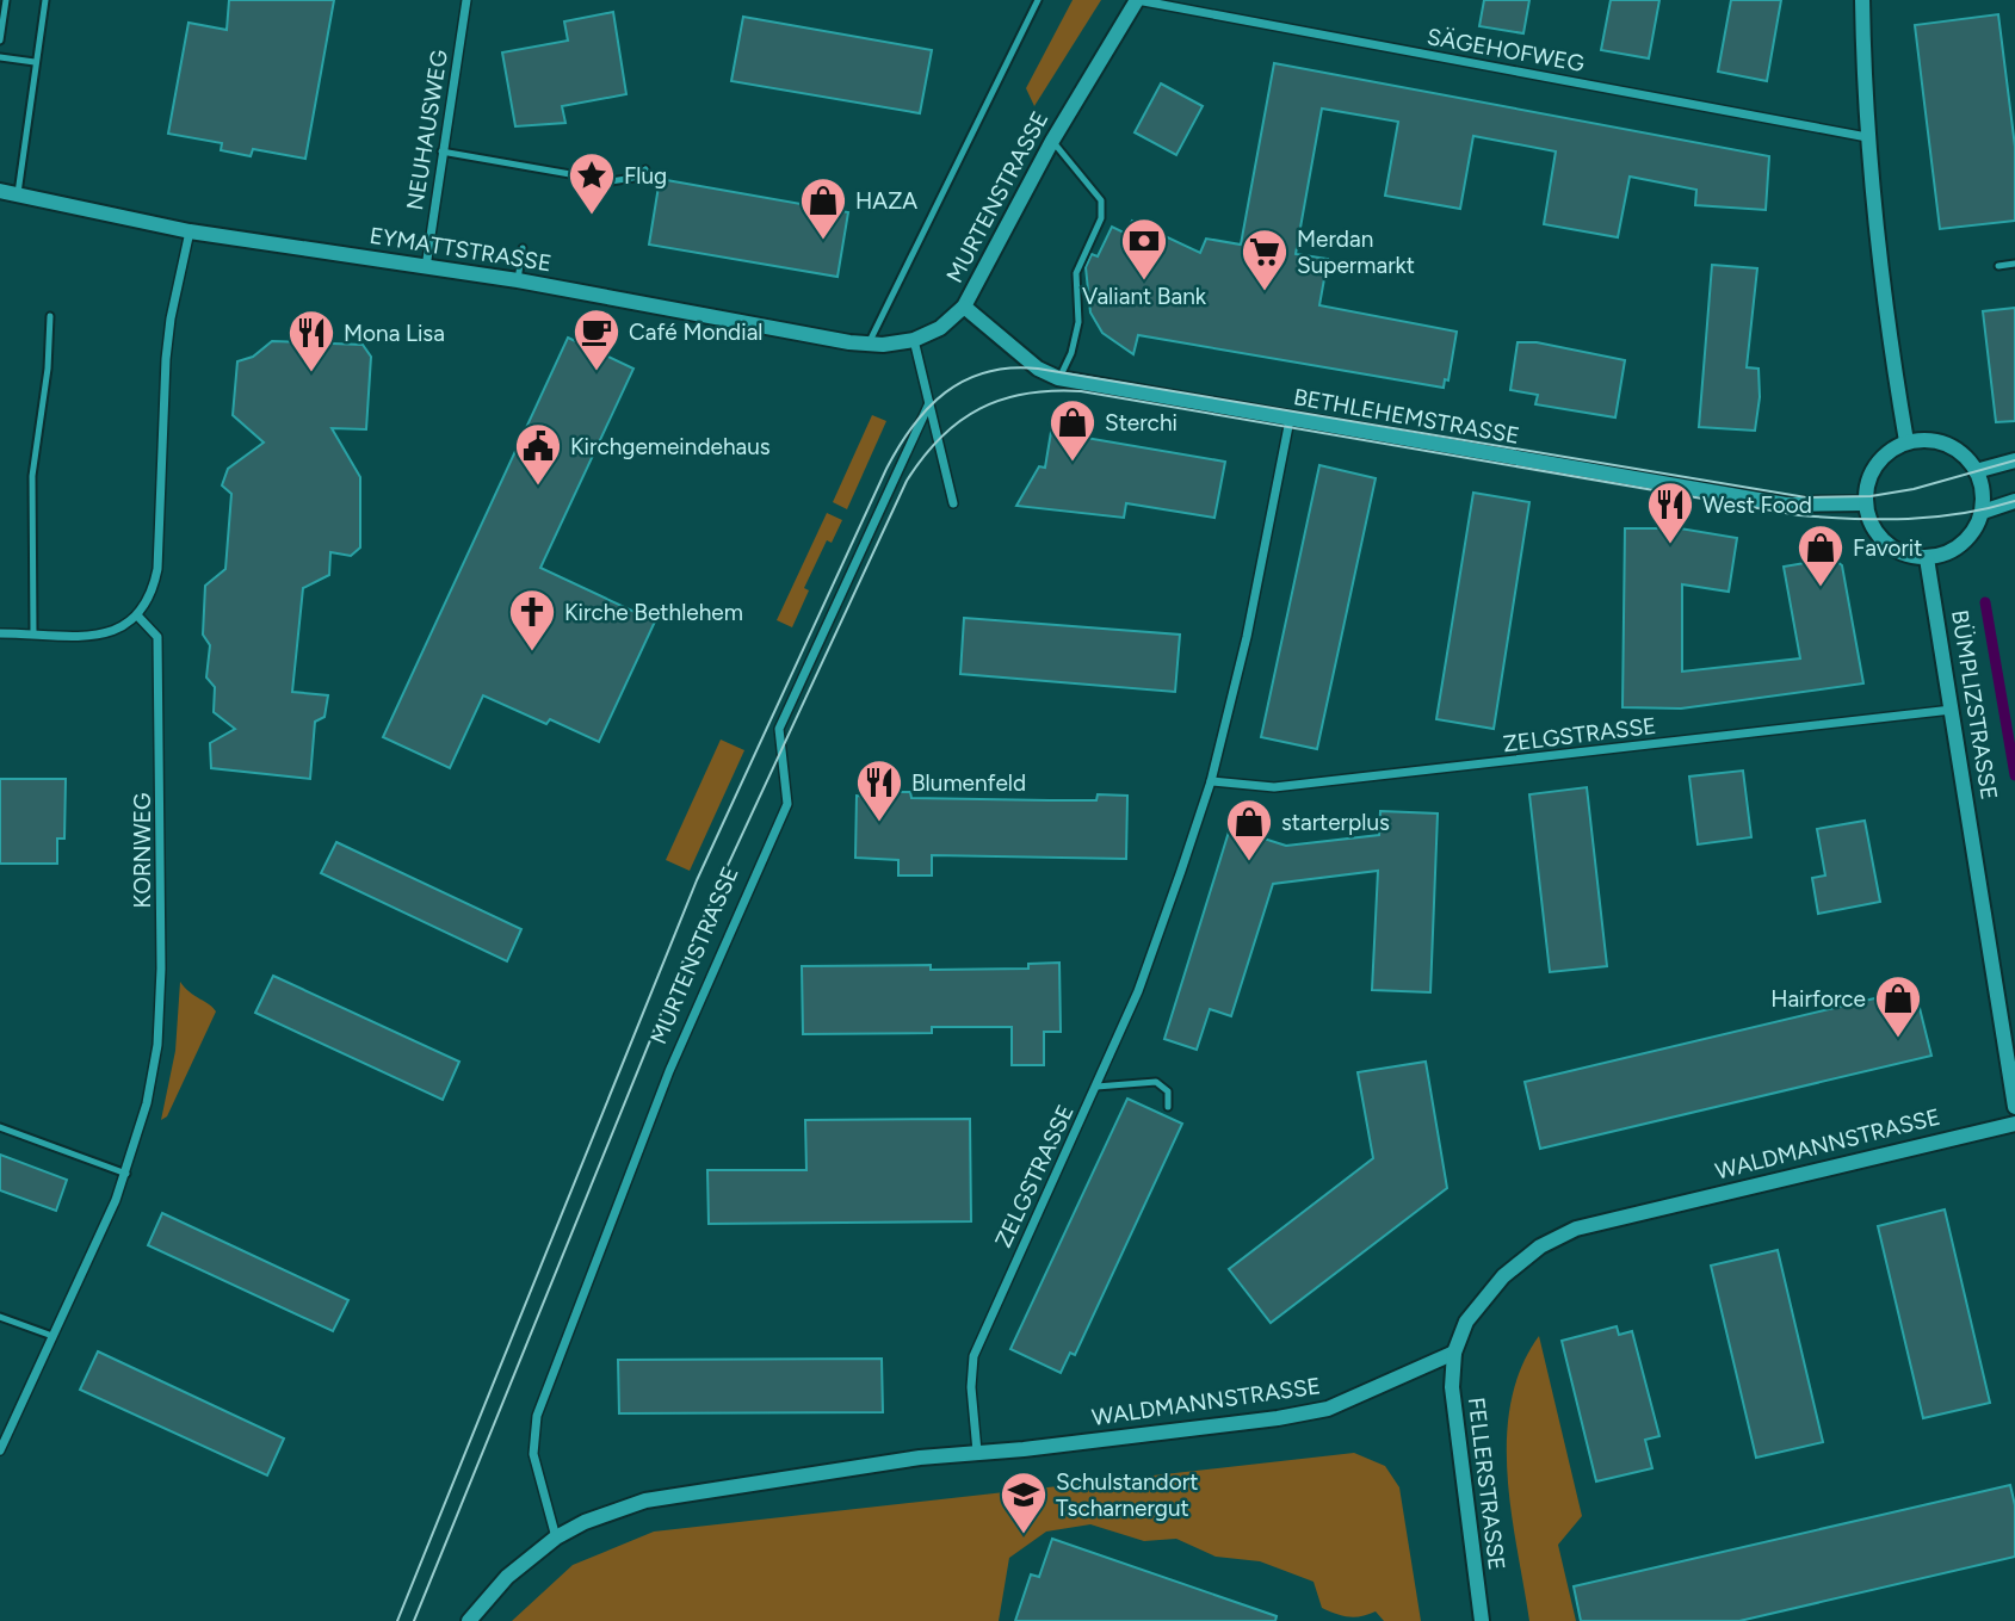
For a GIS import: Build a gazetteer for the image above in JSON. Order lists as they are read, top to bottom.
{
  "streets": {
    "street": [
      "SÄGEHOFWEG",
      "NEUHAUSWEG",
      "MURTENSTRASSE",
      "EYMATTSTRASSE",
      "BETHLEHEMSTRASSE",
      "BÜMPLIZSTRASSE",
      "ZELGSTRASSE",
      "KORNWEG",
      "WALDMANNSTRASSE",
      "FELLERSTRASSE"
    ]
  },
  "crossings": [
    ["SÄGEHOFWEG", "MURTENSTRASSE"],
    ["NEUHAUSWEG", "EYMATTSTRASSE"],
    ["MURTENSTRASSE", "EYMATTSTRASSE"],
    ["MURTENSTRASSE", "BETHLEHEMSTRASSE"],
    ["MURTENSTRASSE", "WALDMANNSTRASSE"],
    ["BETHLEHEMSTRASSE", "BÜMPLIZSTRASSE"],
    ["BETHLEHEMSTRASSE", "ZELGSTRASSE"],
    ["BÜMPLIZSTRASSE", "ZELGSTRASSE"],
    ["ZELGSTRASSE", "WALDMANNSTRASSE"],
    ["WALDMANNSTRASSE", "FELLERSTRASSE"]
  ],
  "places": {
    "place": ["Flug"],
    "shop": [
      "HAZA",
      "Sterchi",
      "Favorit",
      "starterplus",
      "Hairforce"
    ],
    "bank": ["Valiant Bank"],
    "supermarket": ["Merdan Supermarkt"],
    "cafe": ["Café Mondial"],
    "restaurant": ["Mona Lisa", "West Food", "Blumenfeld"],
    "public building": ["Kirchgemeindehaus"],
    "church": ["Kirche Bethlehem"],
    "school or university": ["Schulstandort Tscharnergut"]
  }
}
